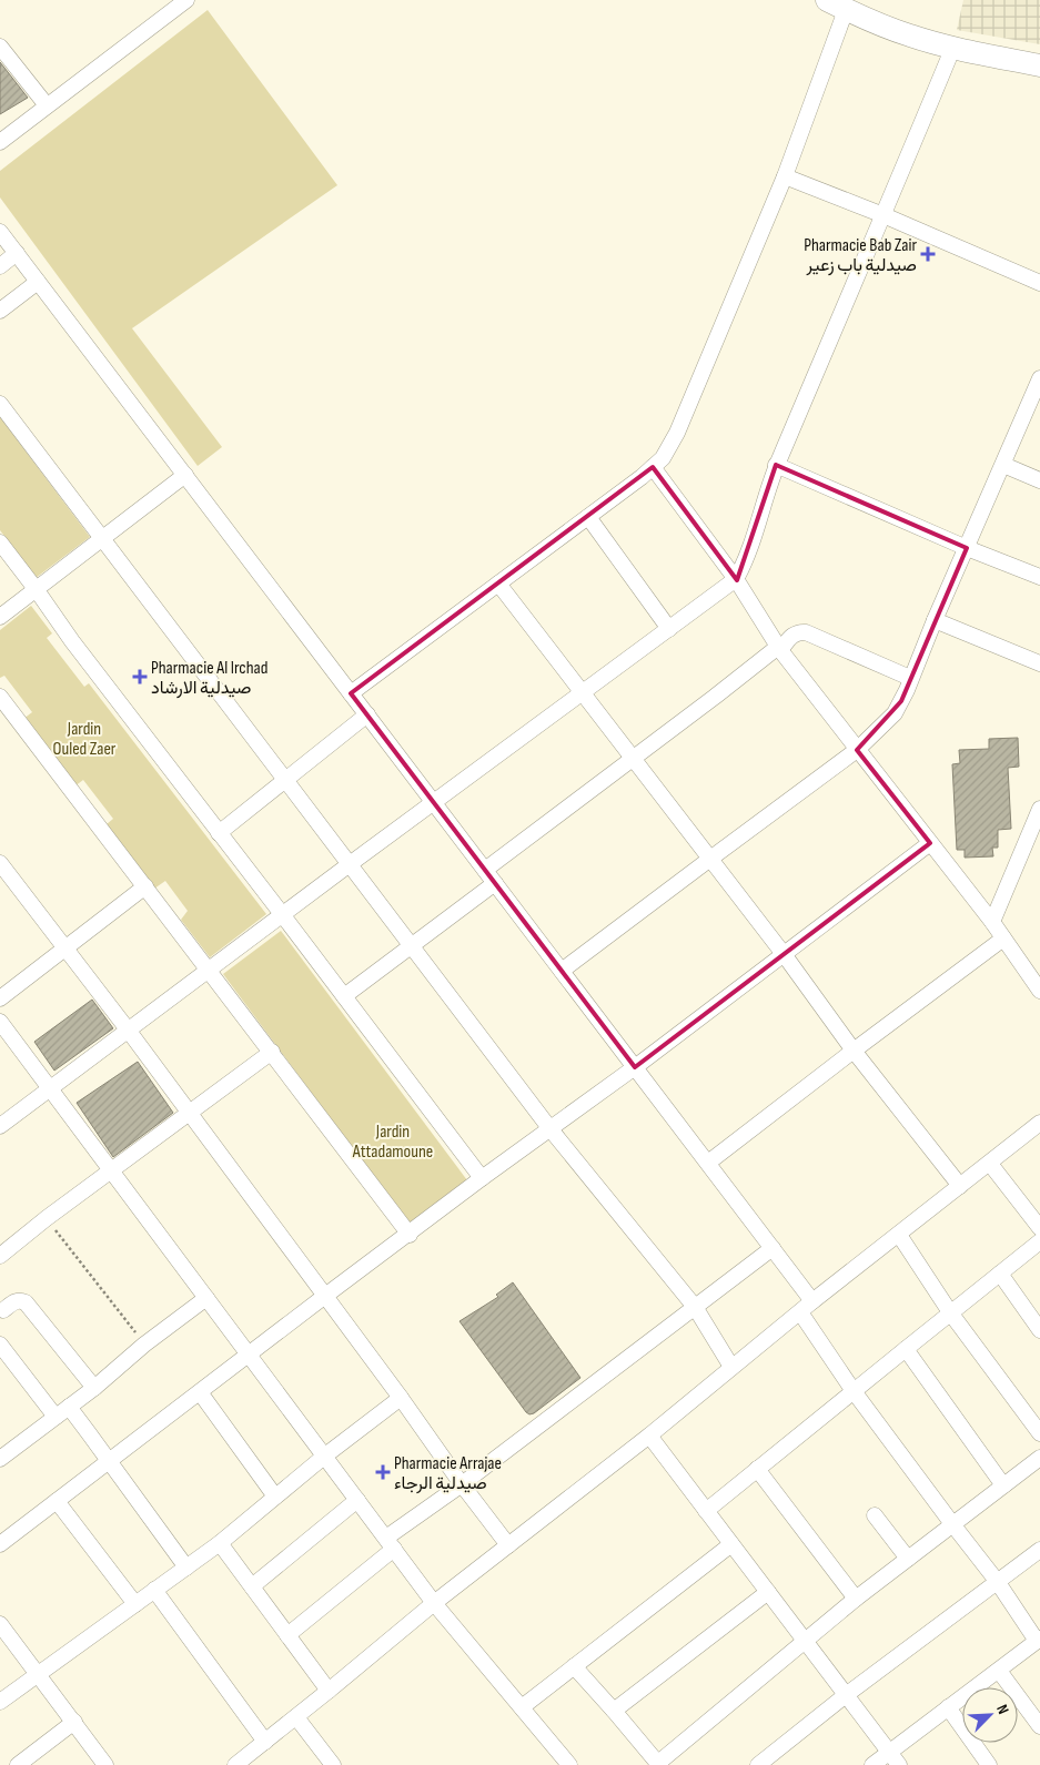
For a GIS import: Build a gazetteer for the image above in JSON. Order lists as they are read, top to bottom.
{
  "parks": ["Jardin Ouled Zaer", "Jardin Attadamoune"],
  "places": {
    "health": ["Pharmacie Bab Zair صيدلية باب زعير", "Pharmacie Al Irchad صيدلية الارشاد", "Pharmacie Arrajae صيدلية الرجاء"]
  },
  "north": "top right"
}
